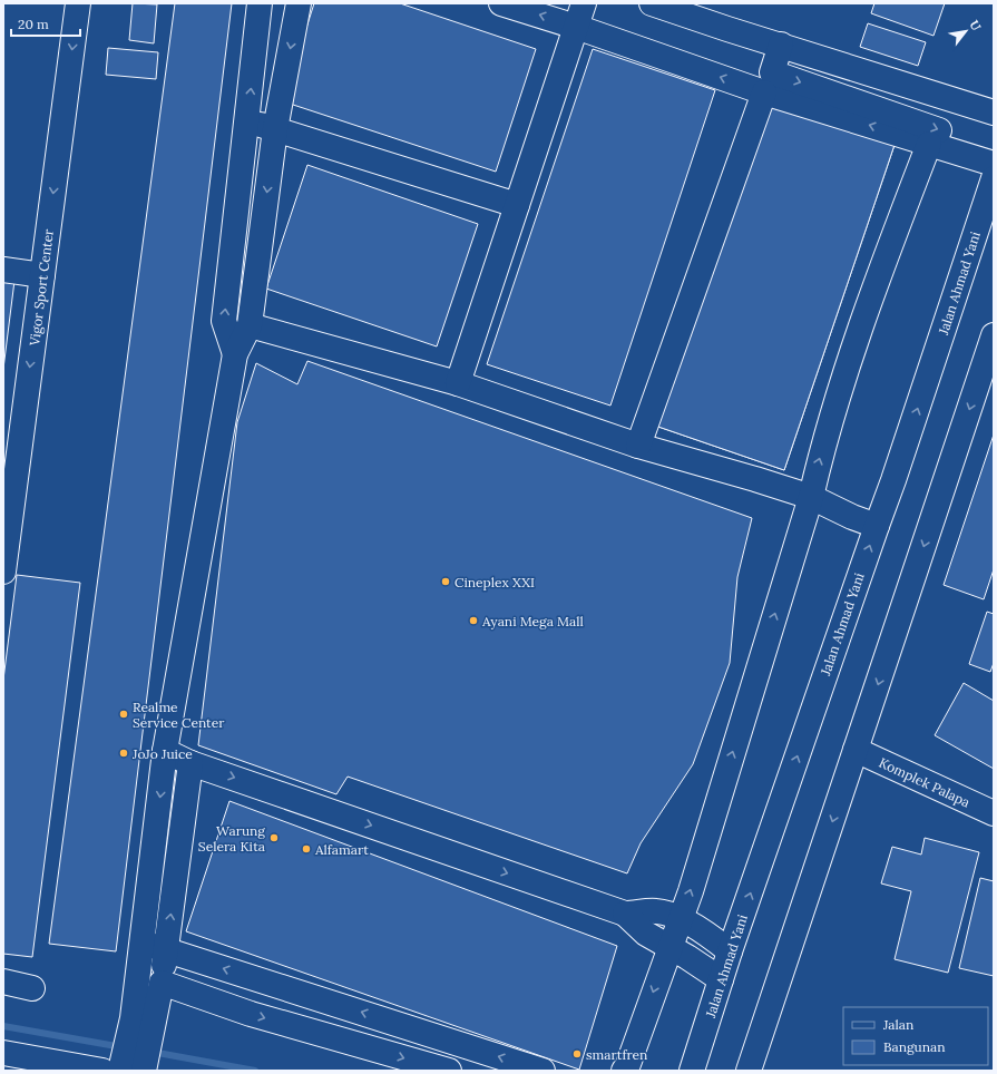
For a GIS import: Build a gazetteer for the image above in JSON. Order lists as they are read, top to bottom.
{
  "streets": {
    "main road": ["Jalan Ahmad Yani", "Vigor Sport Center", "Komplek Palapa"]
  },
  "places": [
    "Cineplex XXI",
    "Ayani Mega Mall",
    "Realme Service Center",
    "JoJo Juice",
    "Warung Selera Kita",
    "Alfamart",
    "smartfren"
  ],
  "legend": ["Jalan", "Bangunan"],
  "scale_bar": "20 m",
  "north": "top right"
}
